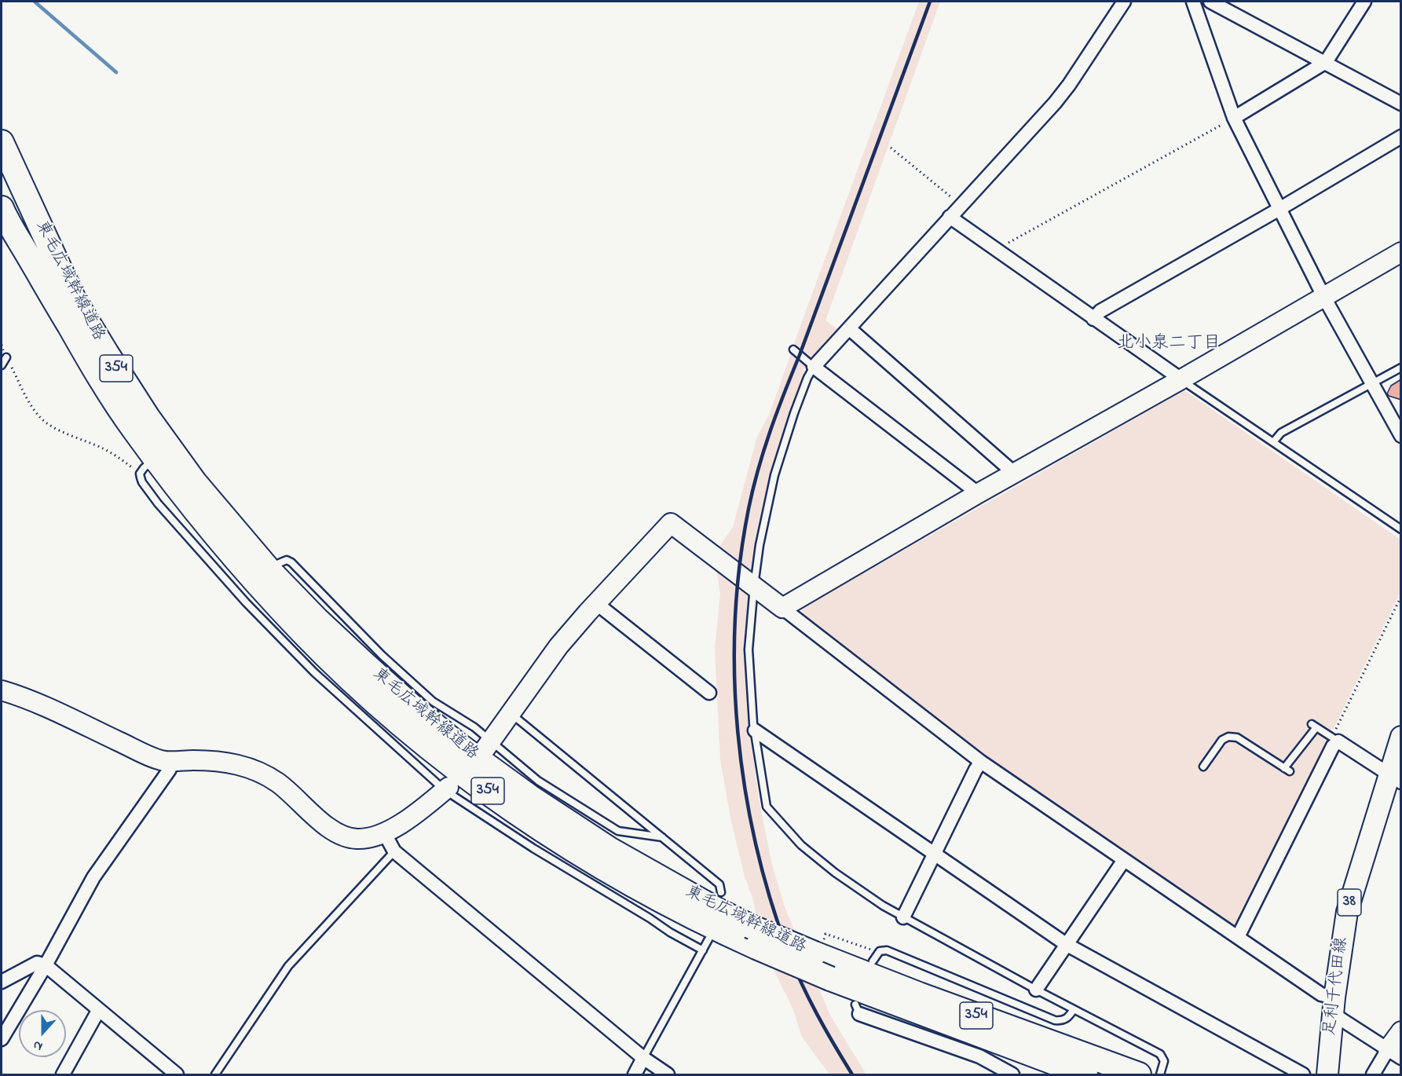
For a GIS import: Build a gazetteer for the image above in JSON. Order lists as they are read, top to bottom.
{
  "streets": {
    "highway": ["東毛広域幹線道路", "354"],
    "main road": ["38", "足利千代田線"]
  },
  "districts": ["北小泉二丁目"],
  "north": "bottom"
}
